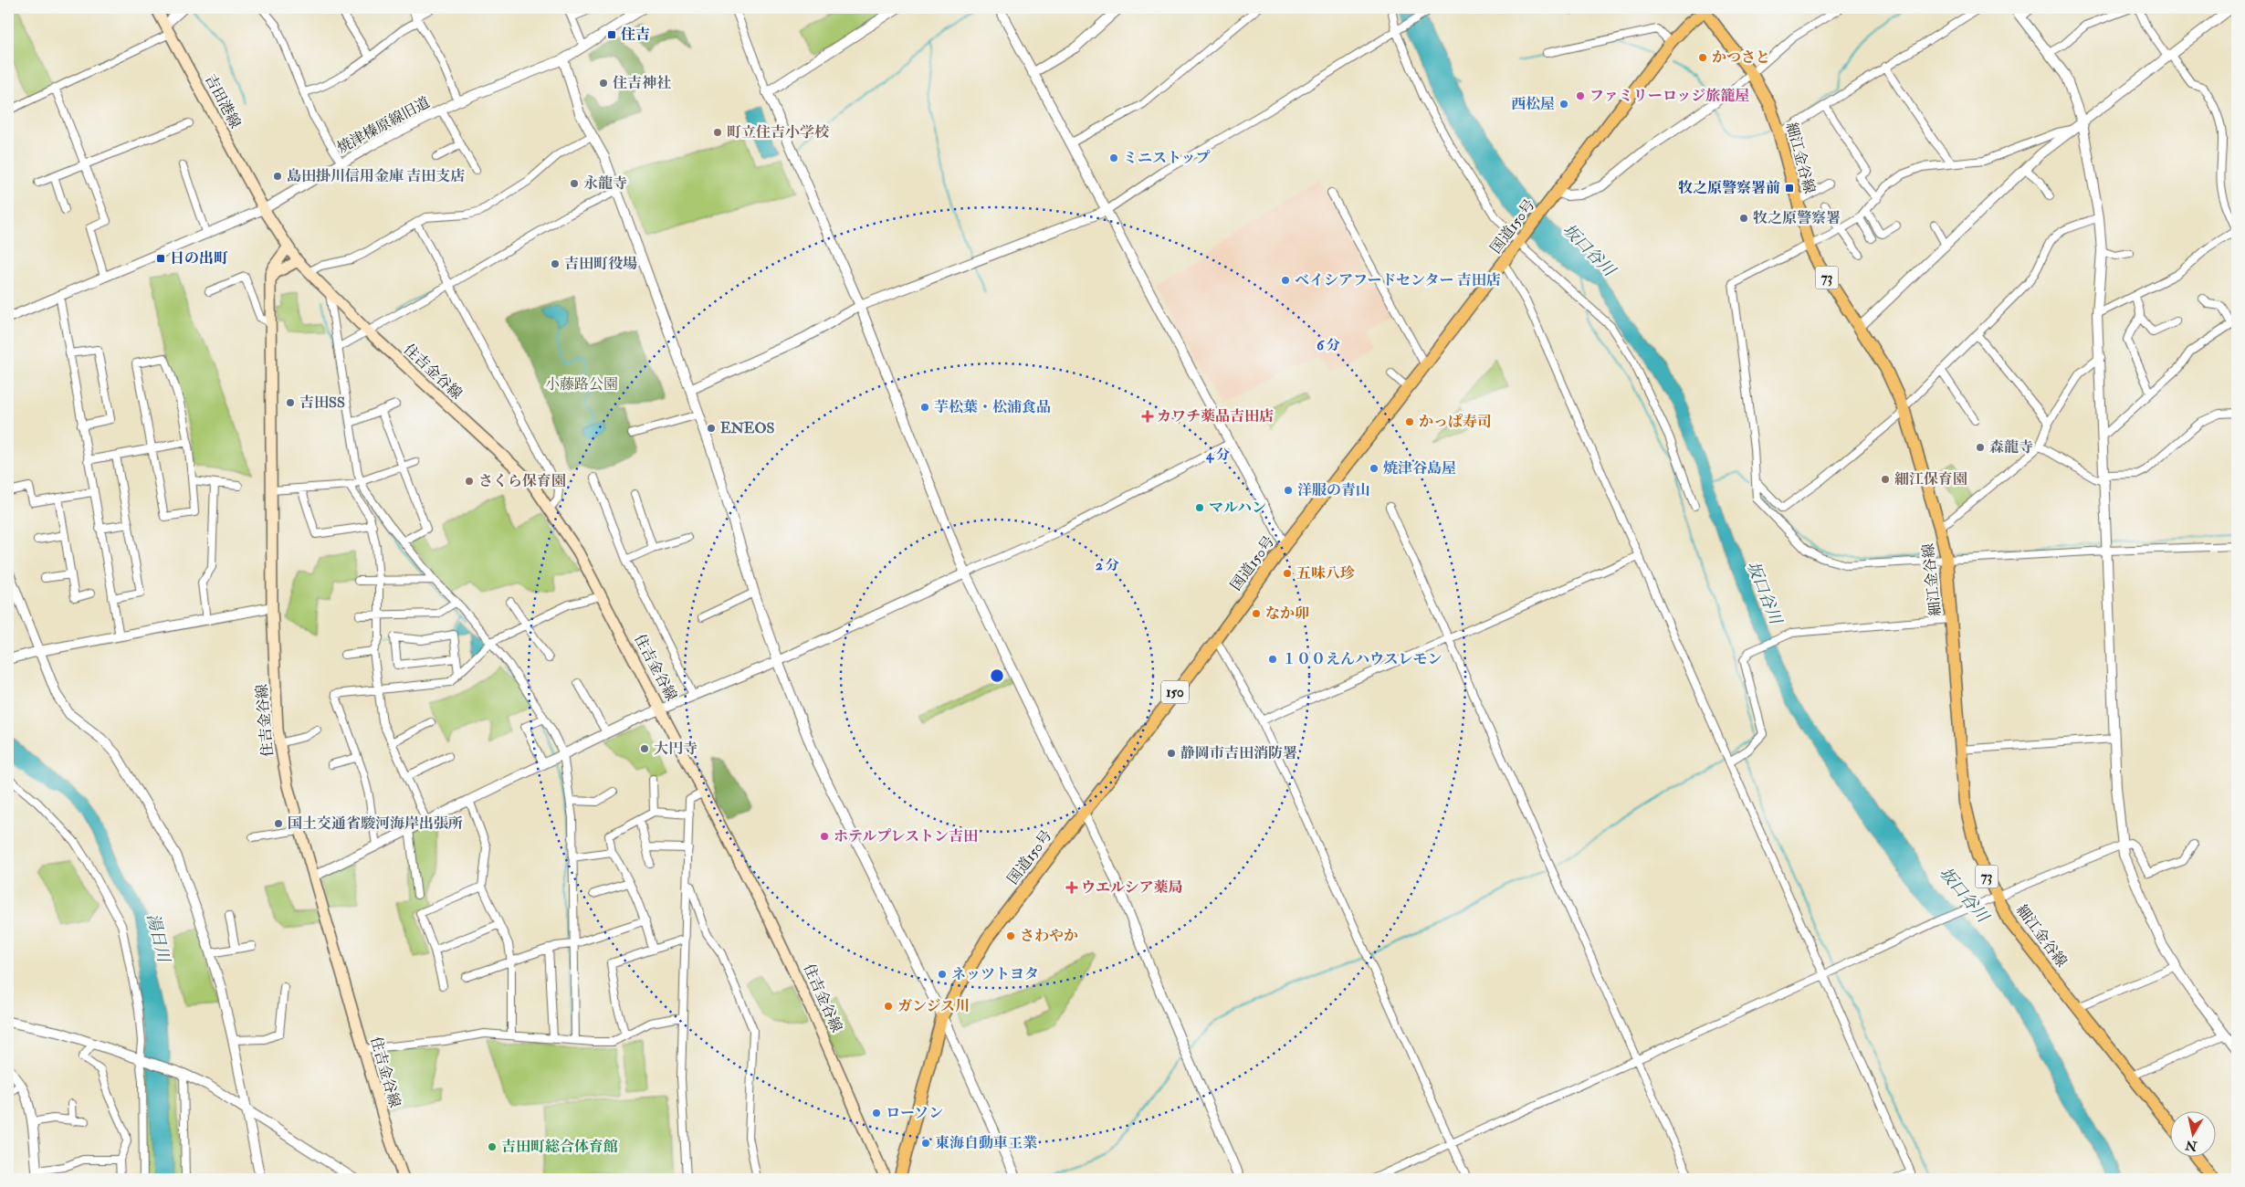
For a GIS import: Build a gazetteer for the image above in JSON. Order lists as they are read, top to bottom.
{
  "streets": {
    "main road": [
      "吉田港線",
      "細江金谷線",
      "国道150号",
      "73",
      "住吉金谷線",
      "150"
    ],
    "street": ["焼津榛原線旧道"]
  },
  "crossings": [
    ["吉田港線", "焼津榛原線旧道"],
    ["吉田港線", "住吉金谷線"],
    ["焼津榛原線旧道", "住吉金谷線"],
    ["細江金谷線", "国道150号"]
  ],
  "water": ["坂口谷川", "湯日川"],
  "parks": ["小藤路公園"],
  "places": {
    "transit": ["住吉", "牧之原警察署前", "日の出町"],
    "other": [
      "かつさと",
      "住吉神社",
      "ファミリーロッジ旅籠屋",
      "西松屋",
      "町立住吉小学校",
      "ミニストップ",
      "島田掛川信用金庫 吉田支店",
      "永龍寺",
      "牧之原警察署",
      "吉田町役場",
      "ベイシアフードセンター 吉田店",
      "吉田SS",
      "芋松葉・松浦食品",
      "かっぱ寿司",
      "ENEOS",
      "森龍寺",
      "焼津谷島屋",
      "細江保育園",
      "さくら保育園",
      "洋服の青山",
      "マルハン",
      "五味八珍",
      "なか卯",
      "１００えんハウスレモン",
      "大円寺",
      "静岡市吉田消防署",
      "国土交通省駿河海岸出張所",
      "ホテルプレストン吉田",
      "さわやか",
      "ネッツトヨタ",
      "ガンジス川",
      "ローソン",
      "東海自動車工業",
      "吉田町総合体育館"
    ],
    "health": ["カワチ薬品吉田店", "ウエルシア薬局"]
  },
  "north": "bottom",
  "rings": ["6 分", "4 分", "2 分"]
}
